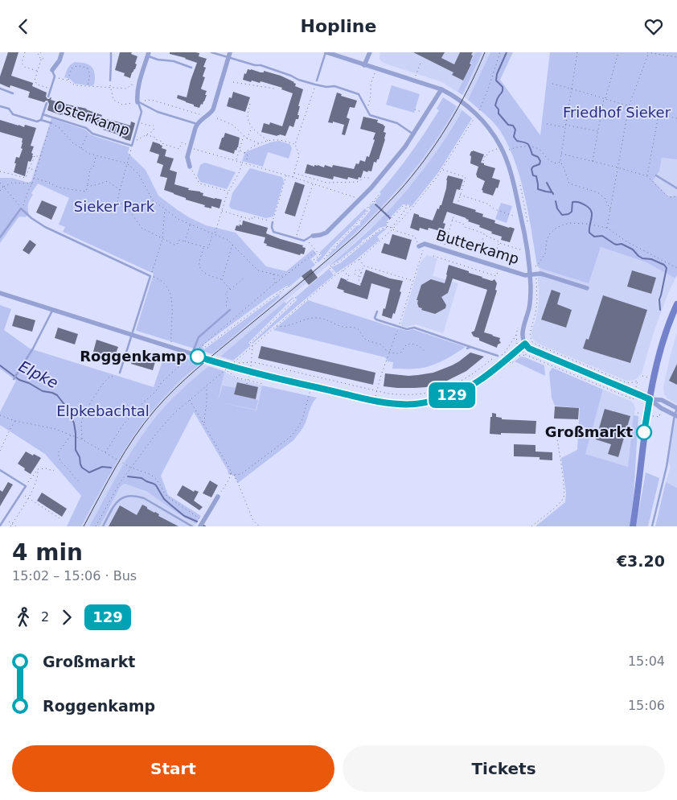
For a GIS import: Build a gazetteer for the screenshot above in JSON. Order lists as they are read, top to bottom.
{
  "streets": {
    "street": ["Osterkamp", "Butterkamp"]
  },
  "water": ["Elpke"],
  "parks": ["Friedhof Sieker", "Sieker Park", "Elpkebachtal"],
  "places": ["Roggenkamp", "Großmarkt"],
  "lines": ["bus line 129"],
  "page": {
    "header": "Hopline",
    "on_map": "129",
    "heading": ["4 min", "15:02 – 15:06 · Bus", "€3.20"],
    "legs": ["2", "129"],
    "list": [
      {
        "name": "Großmarkt",
        "value": "15:04"
      },
      {
        "name": "Roggenkamp",
        "value": "15:06"
      }
    ],
    "buttons": ["Start", "Tickets"]
  }
}
